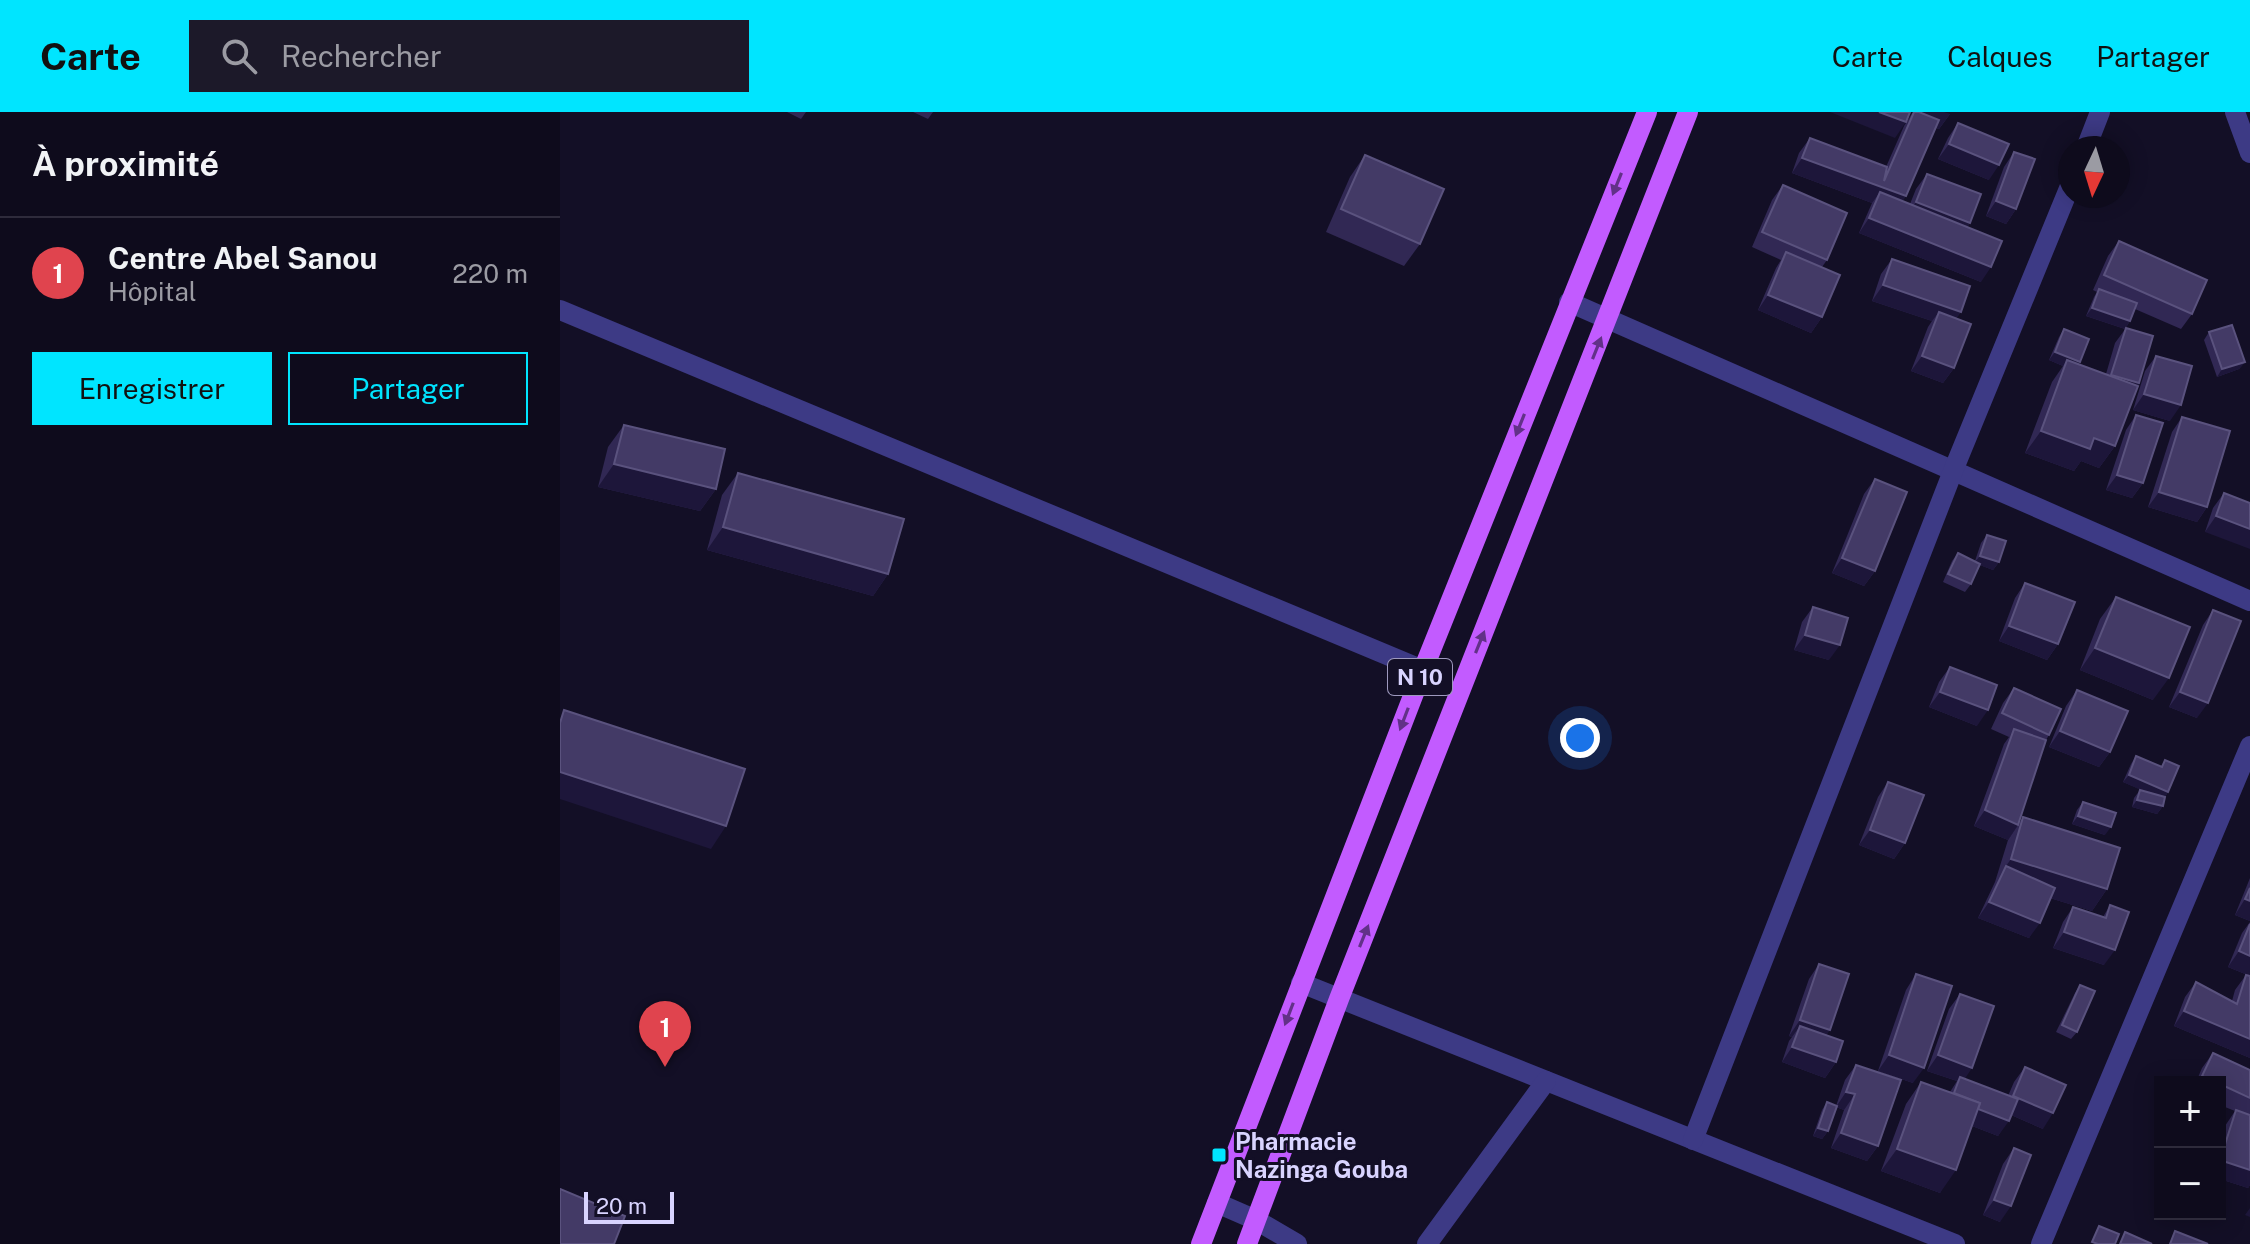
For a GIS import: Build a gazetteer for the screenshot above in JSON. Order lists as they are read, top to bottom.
{
  "streets": {
    "main road": ["N 10"]
  },
  "places": {
    "transit": ["Pharmacie Nazinga Gouba"]
  },
  "scale_bar": "20 m",
  "north": "bottom",
  "page": {
    "header": "Carte",
    "search": "Rechercher",
    "nav": ["Carte", "Calques", "Partager"],
    "heading": "À proximité",
    "list": [
      {
        "mark": "1",
        "name": "Centre Abel Sanou",
        "note": "Hôpital",
        "value": "220 m"
      }
    ],
    "buttons": ["Enregistrer", "Partager"],
    "pins": "1",
    "map_buttons": ["+", "−"],
    "scale": "20 m"
  }
}
